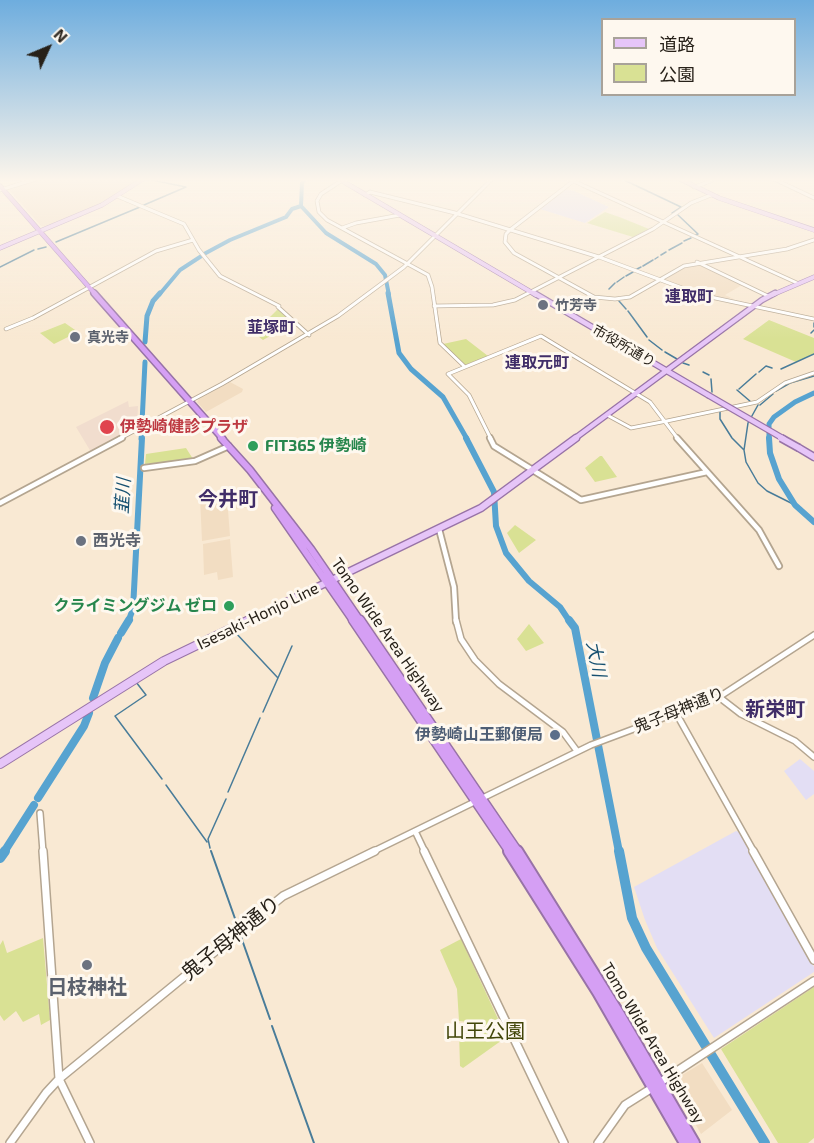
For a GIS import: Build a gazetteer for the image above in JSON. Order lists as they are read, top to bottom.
{
  "streets": {
    "highway": ["Tomo Wide Area Highway"],
    "main road": ["市役所通り", "Isesaki-Honjo Line"],
    "street": ["鬼子母神通り"]
  },
  "crossings": [
    ["市役所通り", "Isesaki-Honjo Line"],
    ["Isesaki-Honjo Line", "Tomo Wide Area Highway"],
    ["Tomo Wide Area Highway", "鬼子母神通り"]
  ],
  "districts": [
    "連取町",
    "韮塚町",
    "連取元町",
    "今井町",
    "新栄町"
  ],
  "water": ["韮川", "大川"],
  "parks": ["山王公園"],
  "places": [
    "竹芳寺",
    "真光寺",
    "伊勢崎健診プラザ",
    "FIT365 伊勢崎",
    "西光寺",
    "クライミングジム ゼロ",
    "伊勢崎山王郵便局",
    "日枝神社"
  ],
  "legend": ["道路", "公園"],
  "north": "top right"
}
